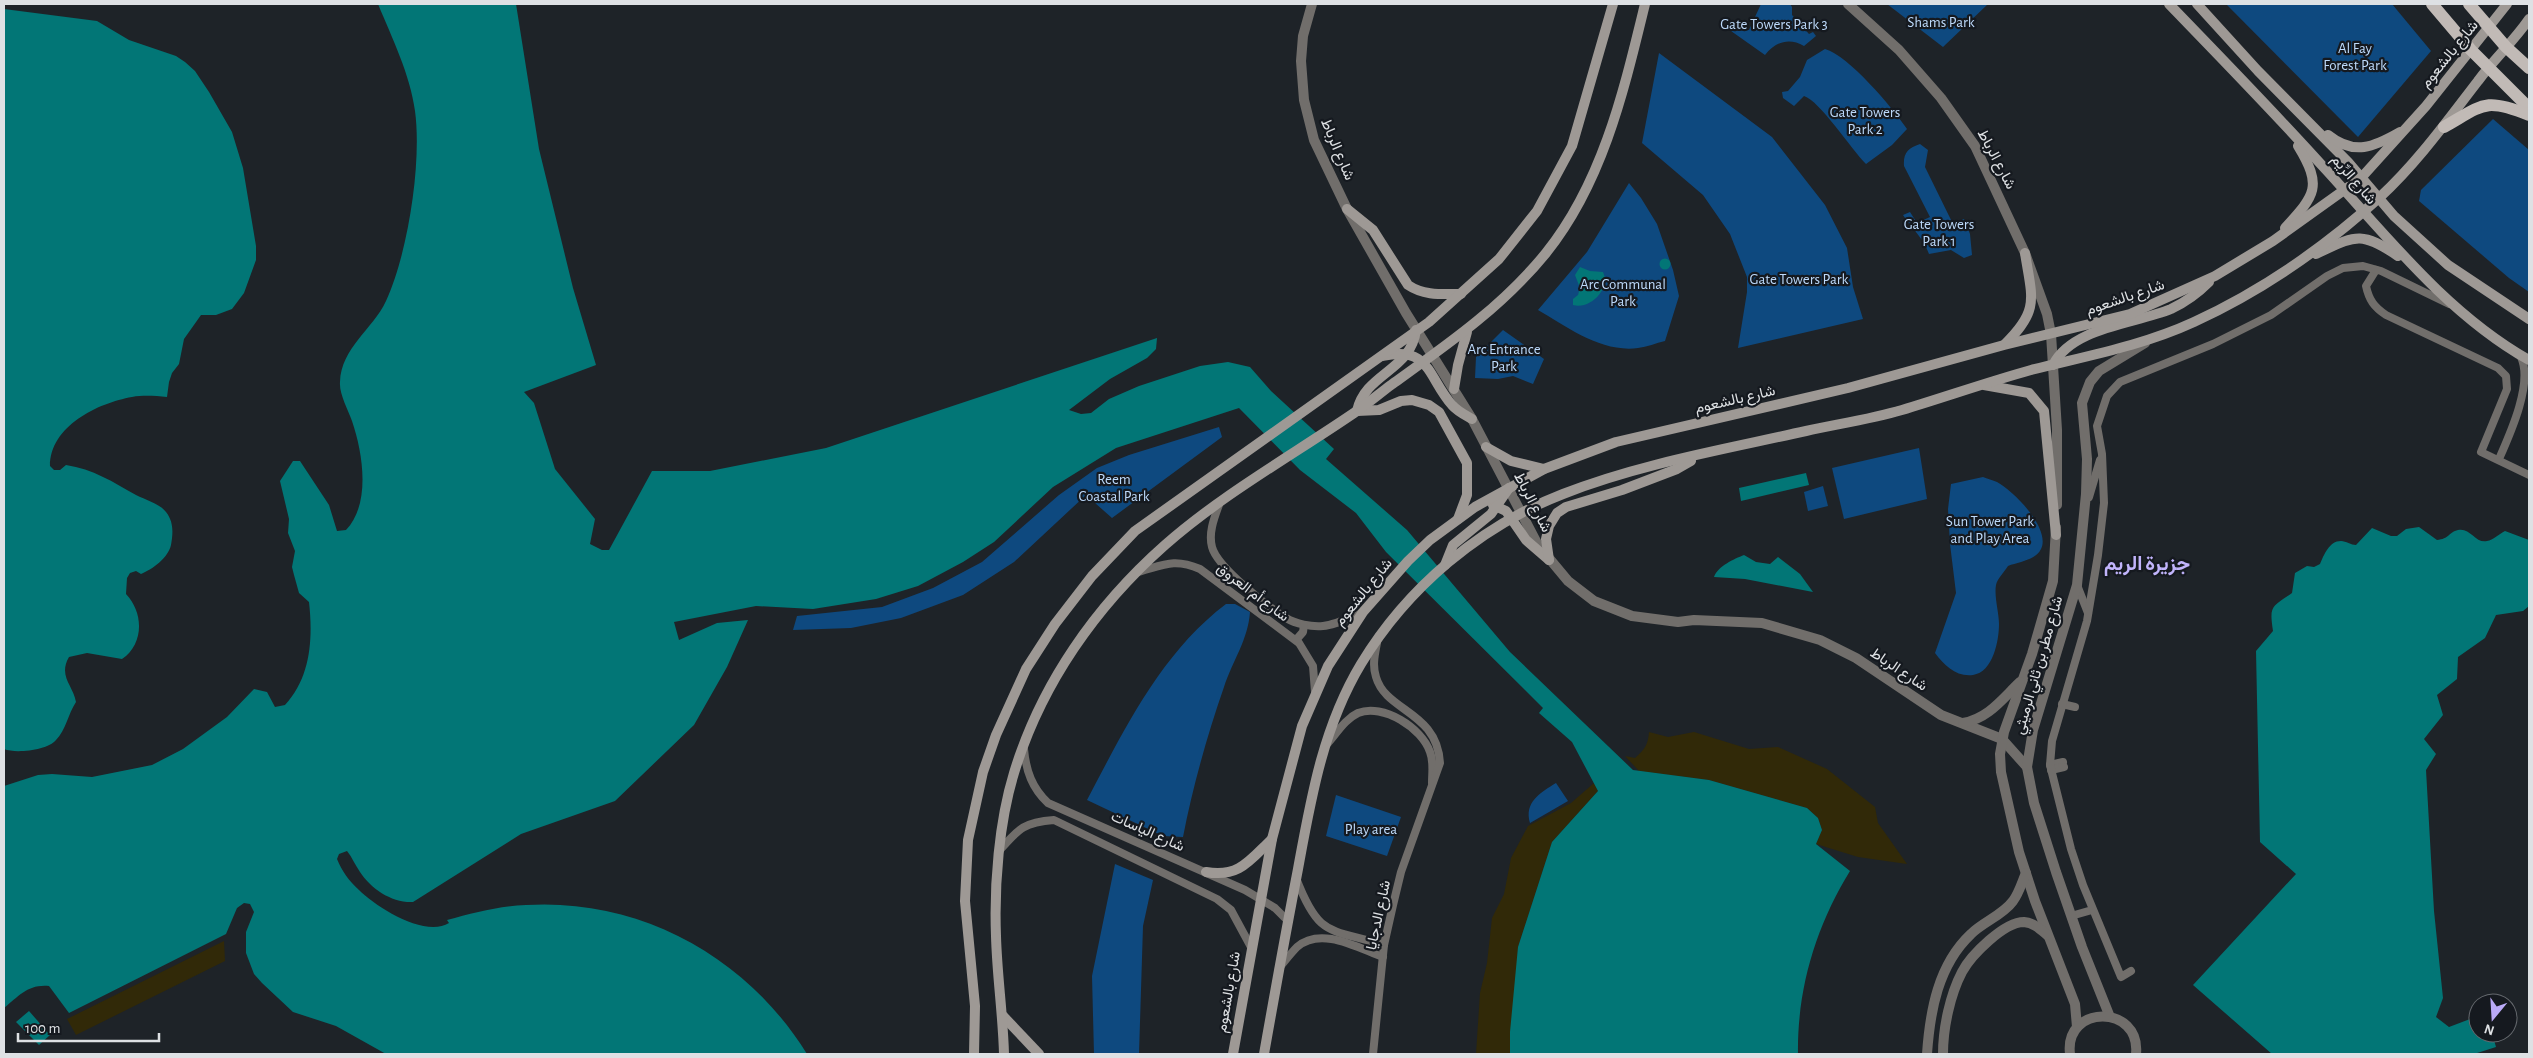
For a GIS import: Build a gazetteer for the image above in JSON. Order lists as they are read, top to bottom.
{
  "streets": {
    "main road": ["شارع بالشعوم", "شارع الرِّيم"],
    "street": [
      "شارع الرباط",
      "شارع أم العروق",
      "شارع مطر بن ثاني الرميثي",
      "شارع الياسات",
      "شارع الدجايا"
    ]
  },
  "crossings": [
    ["شارع بالشعوم", "شارع الرباط"],
    ["شارع بالشعوم", "شارع الرِّيم"],
    ["شارع بالشعوم", "شارع أم العروق"],
    ["شارع بالشعوم", "شارع الياسات"],
    ["شارع الرباط", "شارع مطر بن ثاني الرميثي"]
  ],
  "districts": ["جزيرة الريم"],
  "parks": [
    "Shams Park",
    "Gate Towers Park 3",
    "Al Fay Forest Park",
    "Gate Towers Park 2",
    "Gate Towers Park 1",
    "Gate Towers Park",
    "Arc Communal Park",
    "Arc Entrance Park",
    "Reem Coastal Park",
    "Sun Tower Park and Play Area",
    "Play area"
  ],
  "scale_bar": "100 m",
  "north": "bottom"
}
